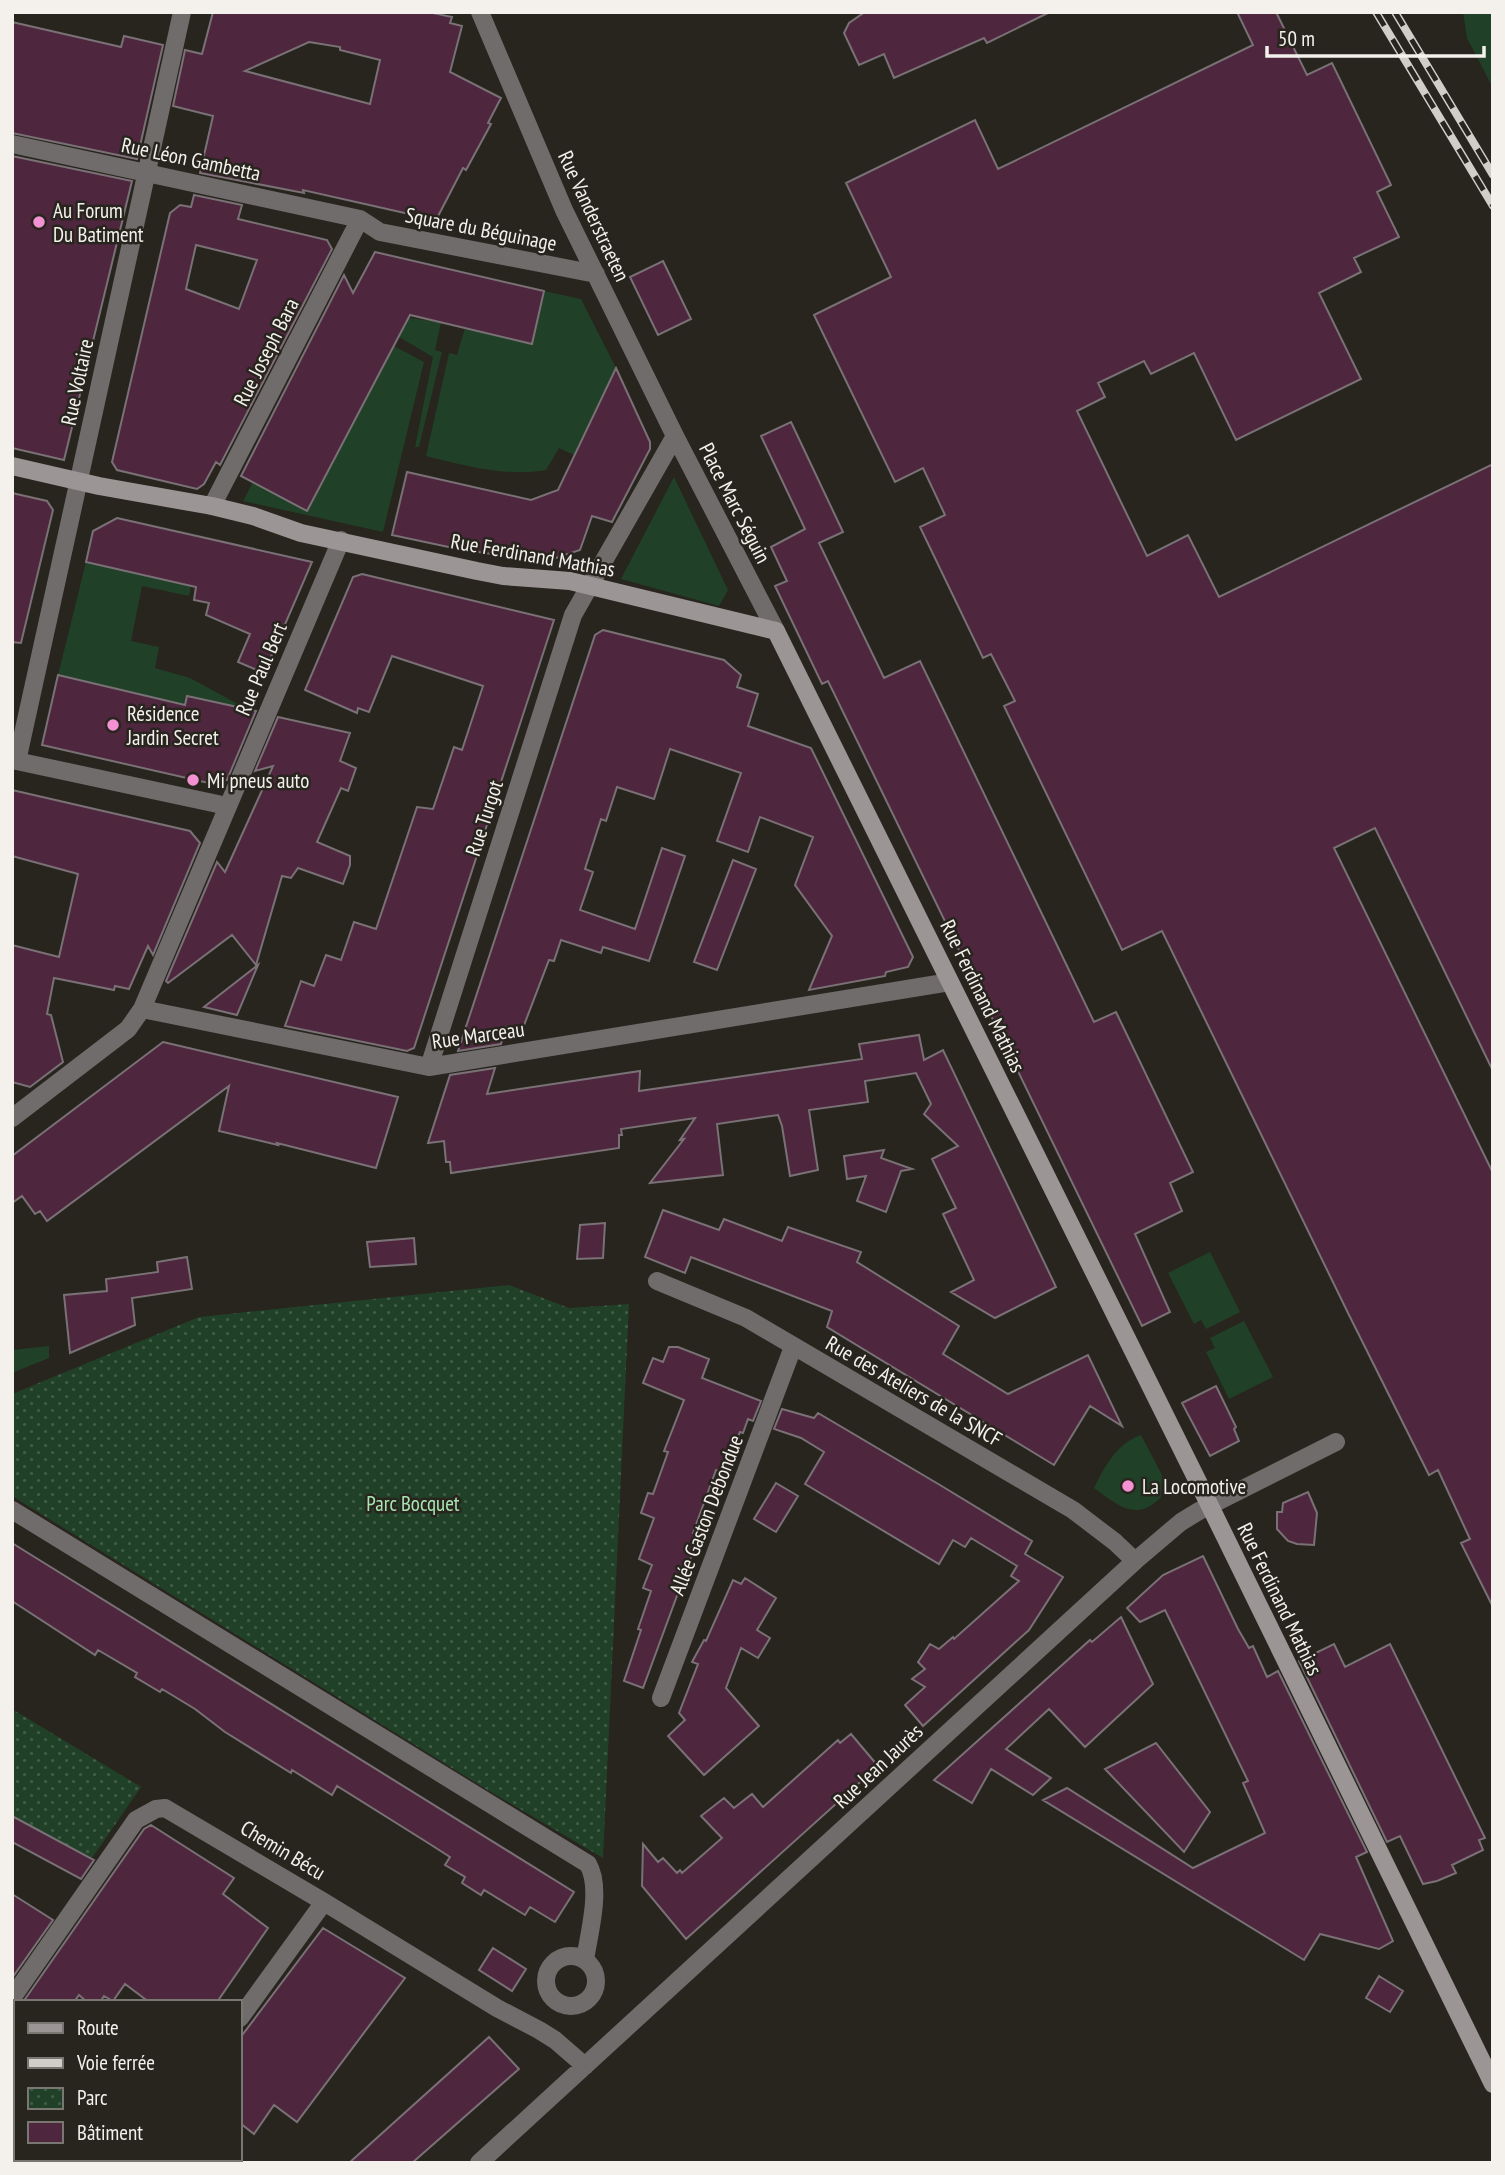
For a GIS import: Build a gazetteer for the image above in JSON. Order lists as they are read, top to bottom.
{
  "streets": {
    "street": [
      "Rue Léon Gambetta",
      "Rue Vanderstraeten",
      "Square du Béguinage",
      "Rue Joseph Bara",
      "Rue Voltaire",
      "Place Marc Séguin",
      "Rue Ferdinand Mathias",
      "Rue Paul Bert",
      "Rue Turgot",
      "Rue Marceau",
      "Rue des Ateliers de la SNCF",
      "Allée Gaston Debondue",
      "Rue Jean Jaurès",
      "Chemin Bécu"
    ]
  },
  "crossings": [
    ["Rue Léon Gambetta", "Square du Béguinage"],
    ["Rue Léon Gambetta", "Rue Joseph Bara"],
    ["Rue Léon Gambetta", "Rue Voltaire"],
    ["Rue Vanderstraeten", "Square du Béguinage"],
    ["Rue Vanderstraeten", "Place Marc Séguin"],
    ["Square du Béguinage", "Rue Joseph Bara"],
    ["Rue Joseph Bara", "Rue Ferdinand Mathias"],
    ["Rue Voltaire", "Rue Ferdinand Mathias"],
    ["Place Marc Séguin", "Rue Ferdinand Mathias"],
    ["Place Marc Séguin", "Rue Turgot"],
    ["Rue Ferdinand Mathias", "Rue Paul Bert"],
    ["Rue Ferdinand Mathias", "Rue Turgot"],
    ["Rue Ferdinand Mathias", "Rue Marceau"],
    ["Rue Ferdinand Mathias", "Rue Jean Jaurès"],
    ["Rue Paul Bert", "Rue Marceau"],
    ["Rue Turgot", "Rue Marceau"],
    ["Rue des Ateliers de la SNCF", "Allée Gaston Debondue"],
    ["Rue des Ateliers de la SNCF", "Rue Jean Jaurès"],
    ["Rue Jean Jaurès", "Chemin Bécu"]
  ],
  "parks": ["Parc Bocquet"],
  "places": [
    "Au Forum Du Batiment",
    "Résidence Jardin Secret",
    "Mi pneus auto",
    "La Locomotive"
  ],
  "legend": [
    "Route",
    "Voie ferrée",
    "Parc",
    "Bâtiment"
  ],
  "scale_bar": "50 m"
}
